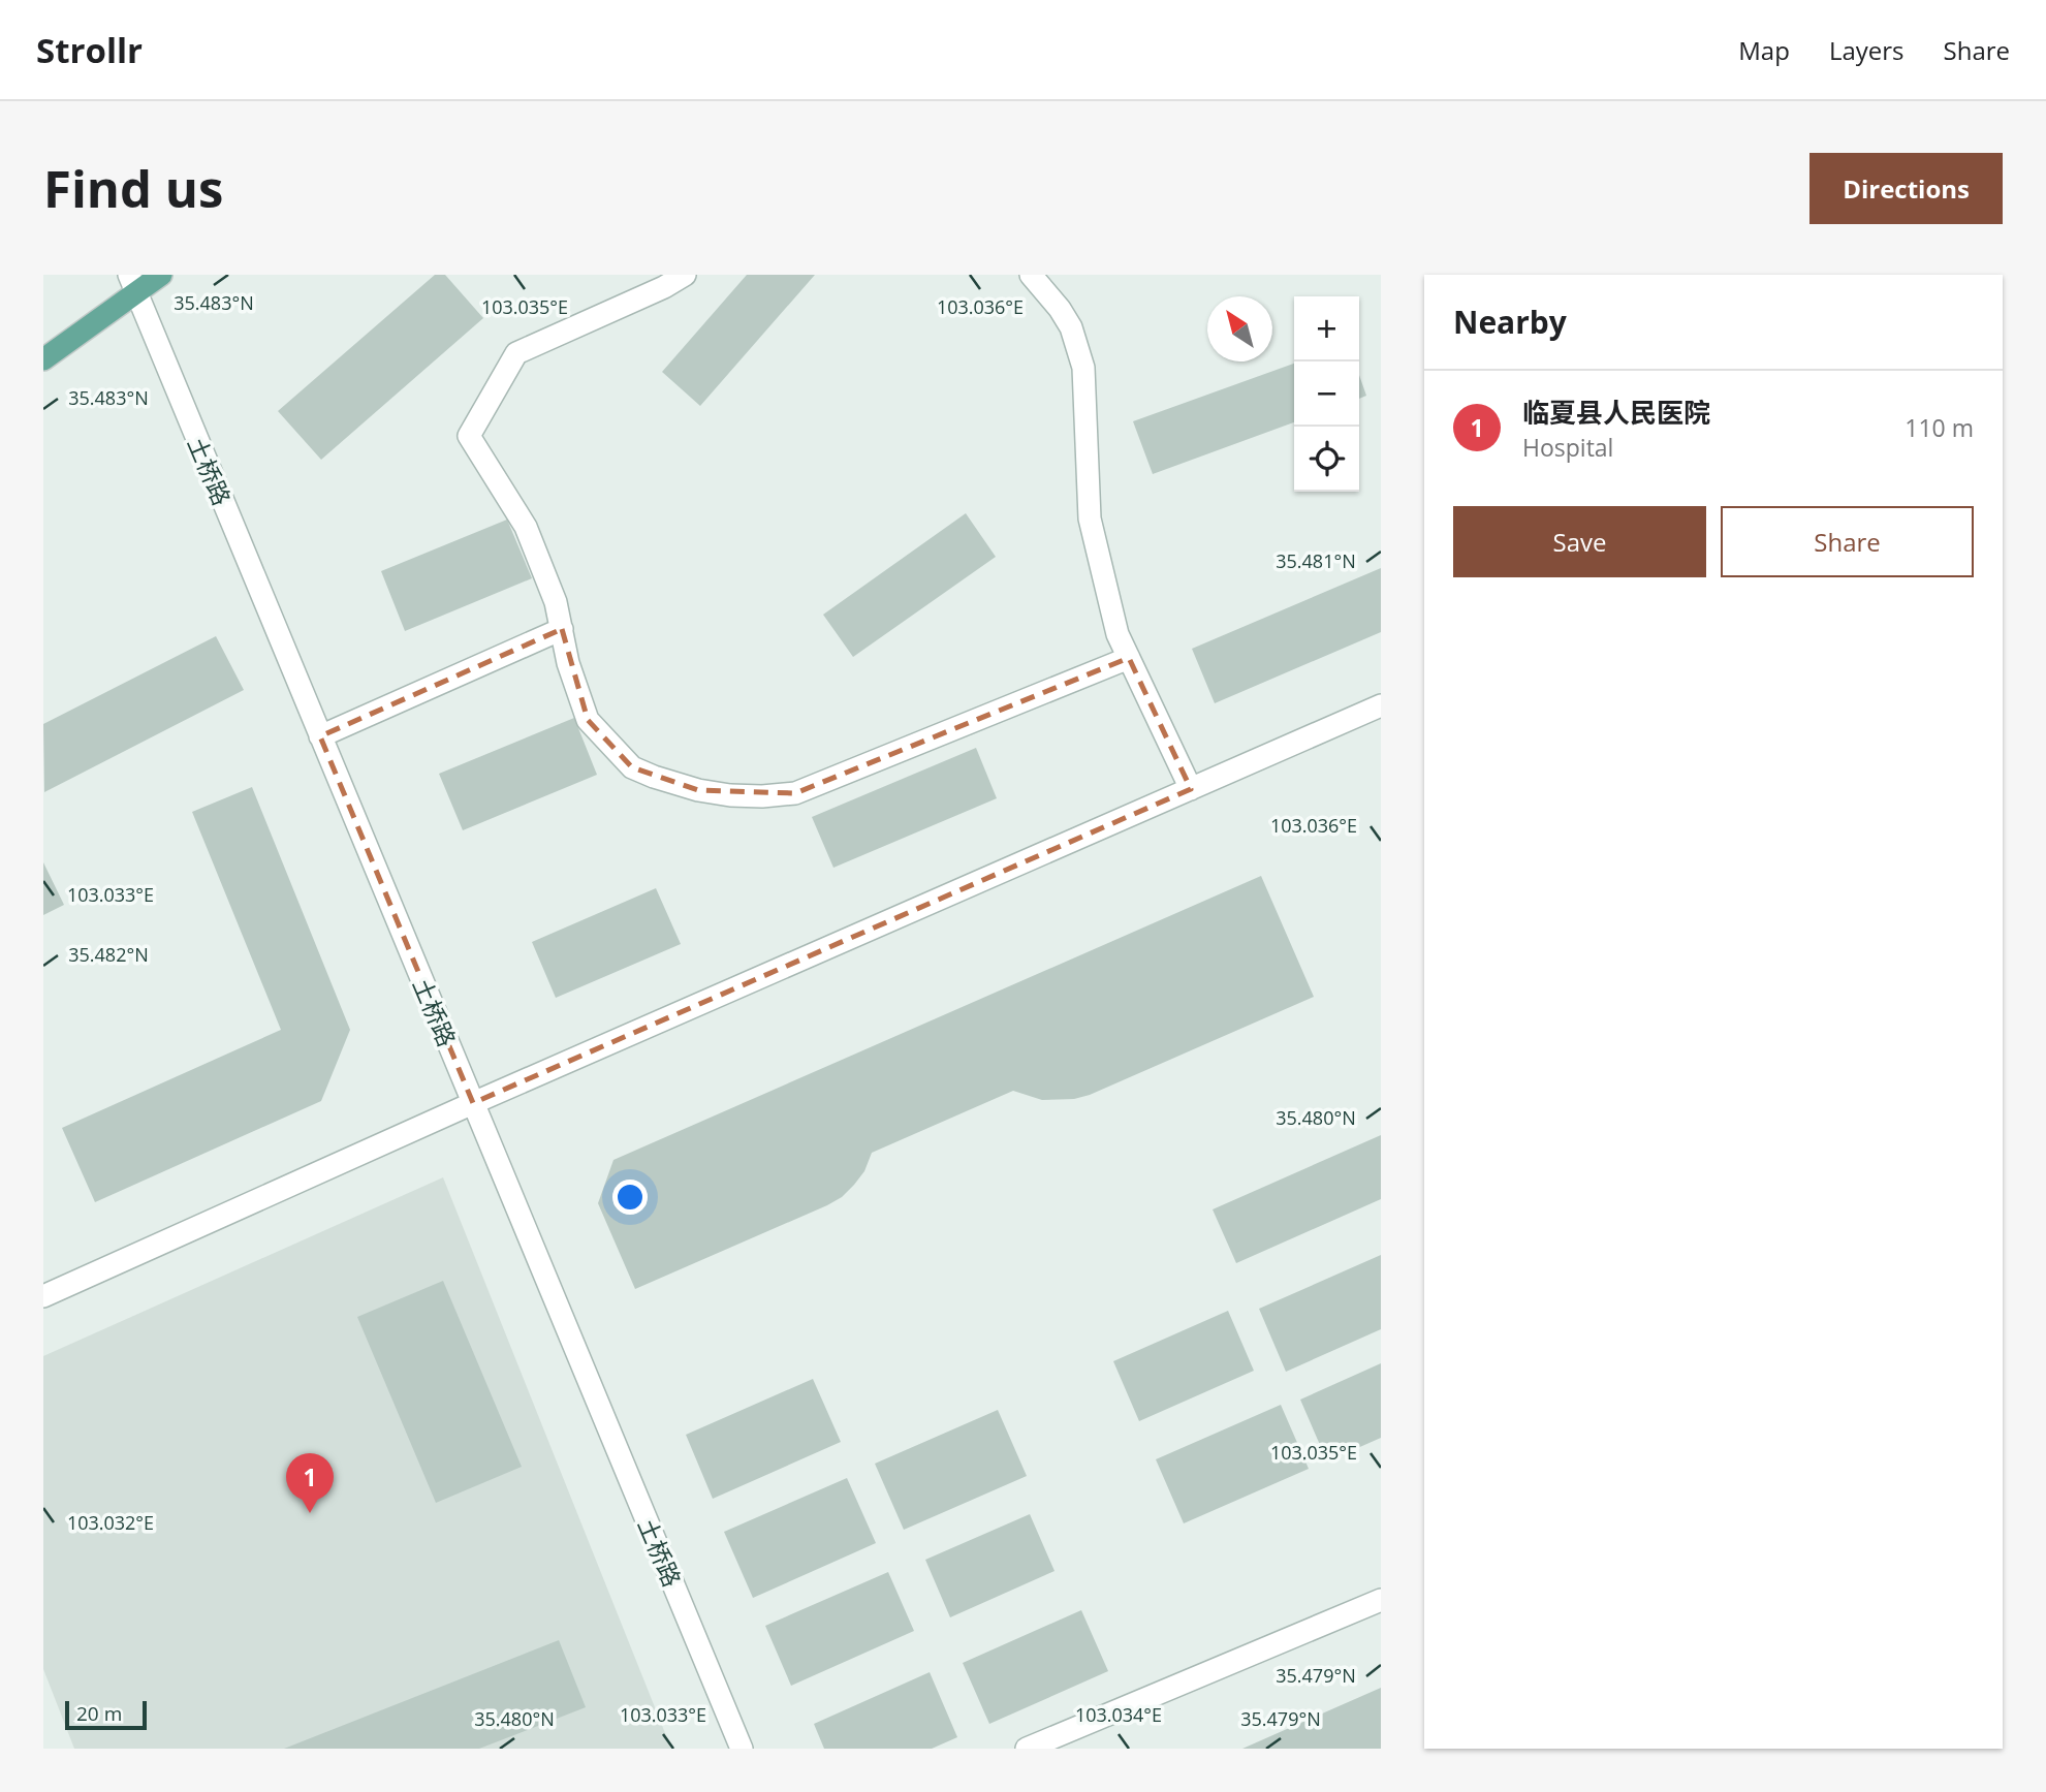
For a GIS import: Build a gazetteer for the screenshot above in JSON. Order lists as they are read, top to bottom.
{
  "streets": {
    "street": ["土桥路"]
  },
  "scale_bar": "20 m",
  "north": "top left",
  "page": {
    "header": "Strollr",
    "nav": ["Map", "Layers", "Share"],
    "buttons": [
      "Directions",
      ["Save", "Share"]
    ],
    "title": "Find us",
    "heading": "Nearby",
    "map_buttons": ["+", "−"],
    "list": [
      {
        "mark": "1",
        "name": "临夏县人民医院",
        "note": "Hospital",
        "value": "110 m"
      }
    ],
    "pins": "1",
    "scale": "20 m"
  },
  "coordinates": [
    "35.483°N",
    "103.035°E",
    "103.036°E",
    "35.481°N",
    "103.033°E",
    "35.482°N",
    "35.480°N",
    "103.032°E",
    "35.479°N",
    "103.034°E"
  ]
}
